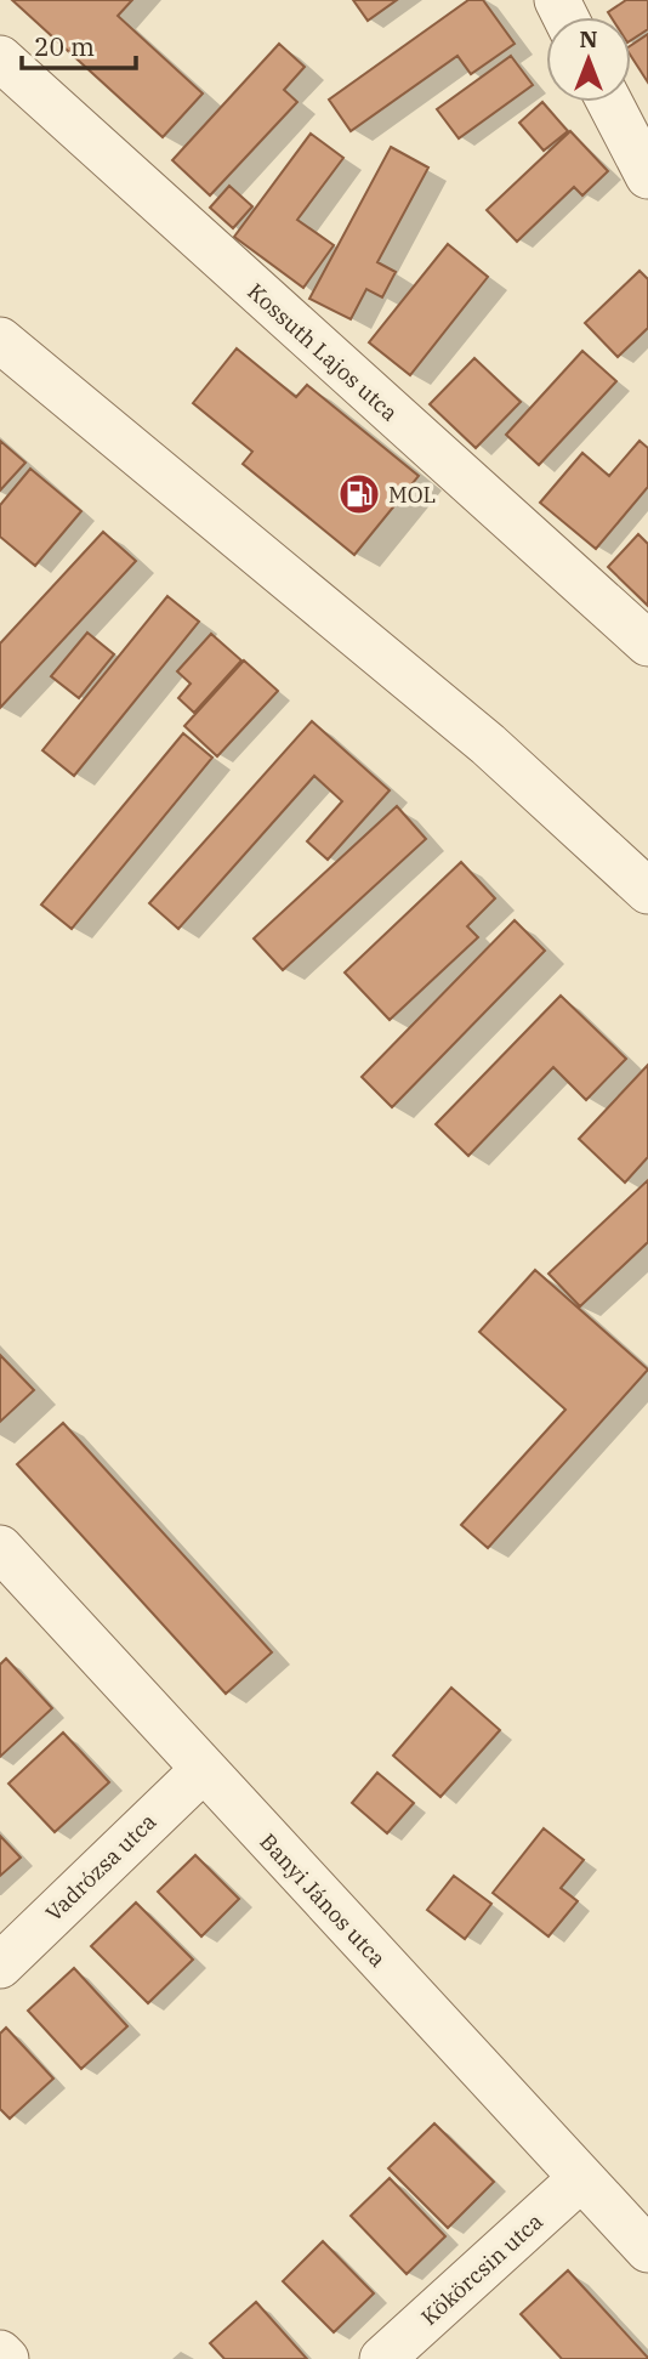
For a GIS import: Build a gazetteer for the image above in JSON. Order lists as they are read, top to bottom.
{
  "streets": {
    "street": [
      "Kossuth Lajos utca",
      "Vadrózsa utca",
      "Banyi János utca",
      "Kökörcsin utca"
    ]
  },
  "crossings": [
    ["Vadrózsa utca", "Banyi János utca"],
    ["Banyi János utca", "Kökörcsin utca"]
  ],
  "places": {
    "fuel station": ["MOL"]
  },
  "scale_bar": "20 m",
  "north": "top"
}
